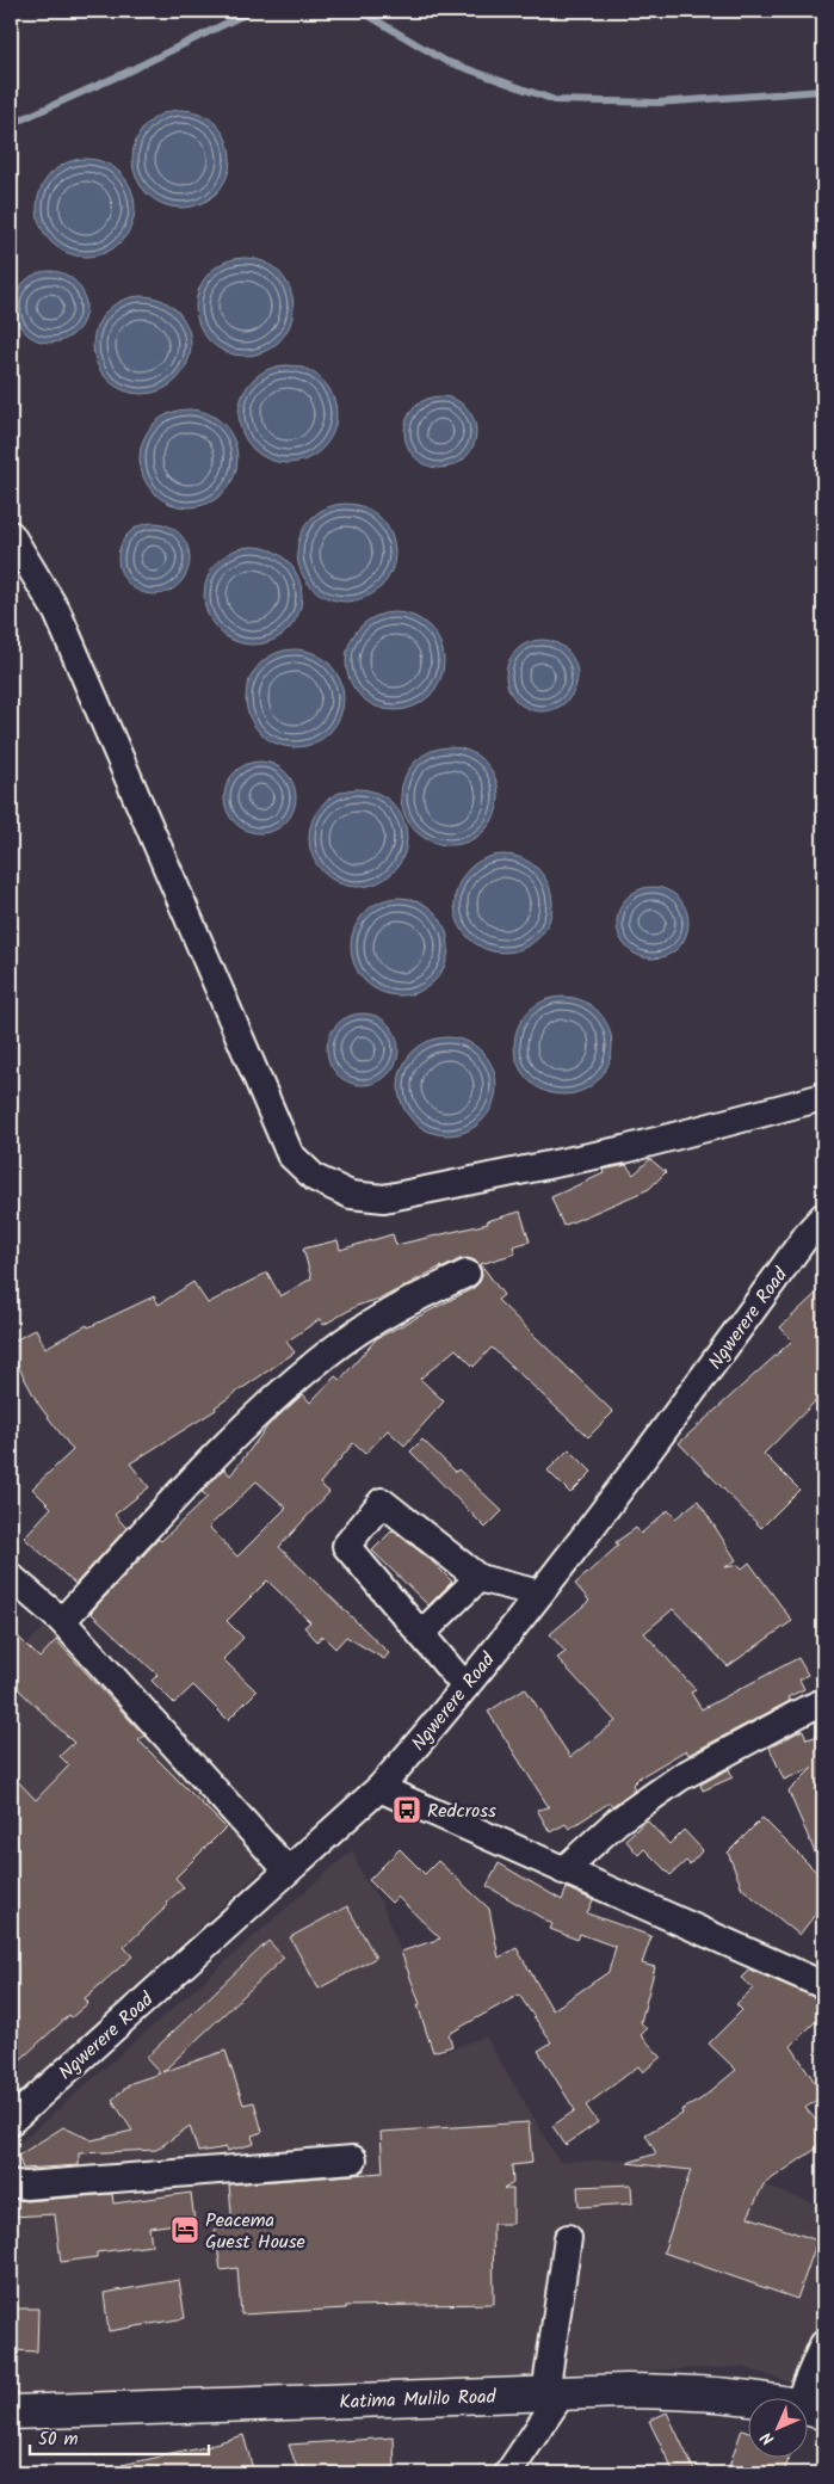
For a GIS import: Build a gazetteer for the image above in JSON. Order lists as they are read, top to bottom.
{
  "streets": {
    "main road": ["Katima Mulilo Road"],
    "street": ["Ngwerere Road"]
  },
  "places": {
    "bus stop": ["Redcross"],
    "hotel": ["Peacema Guest House"]
  },
  "scale_bar": "50 m",
  "north": "bottom left"
}
